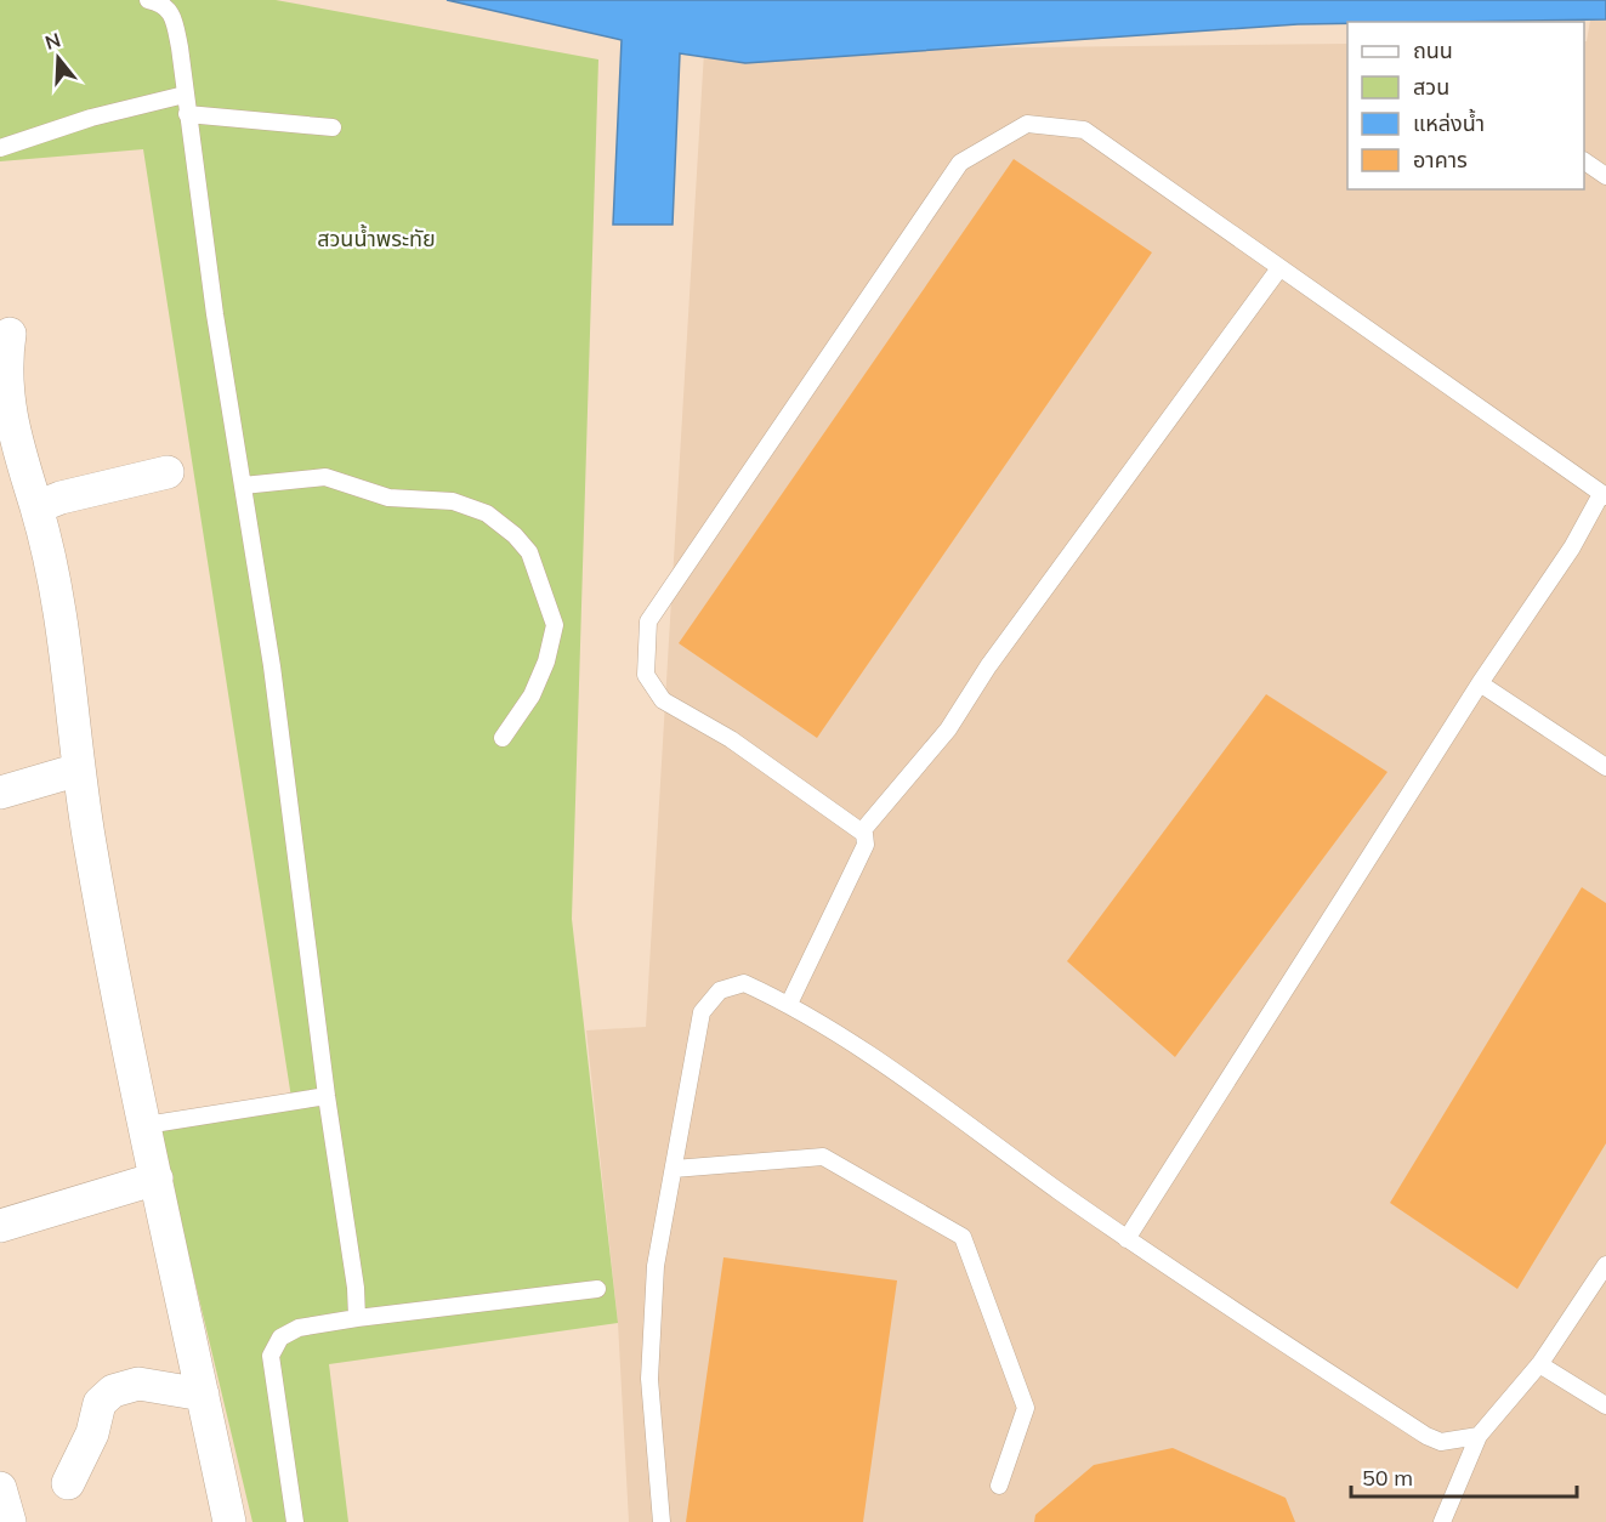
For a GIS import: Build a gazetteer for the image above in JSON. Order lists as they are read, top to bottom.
{
  "parks": ["สวนน้ำพระทัย"],
  "legend": [
    "ถนน",
    "สวน",
    "แหล่งน้ำ",
    "อาคาร"
  ],
  "scale_bar": "50 m",
  "north": "top"
}
